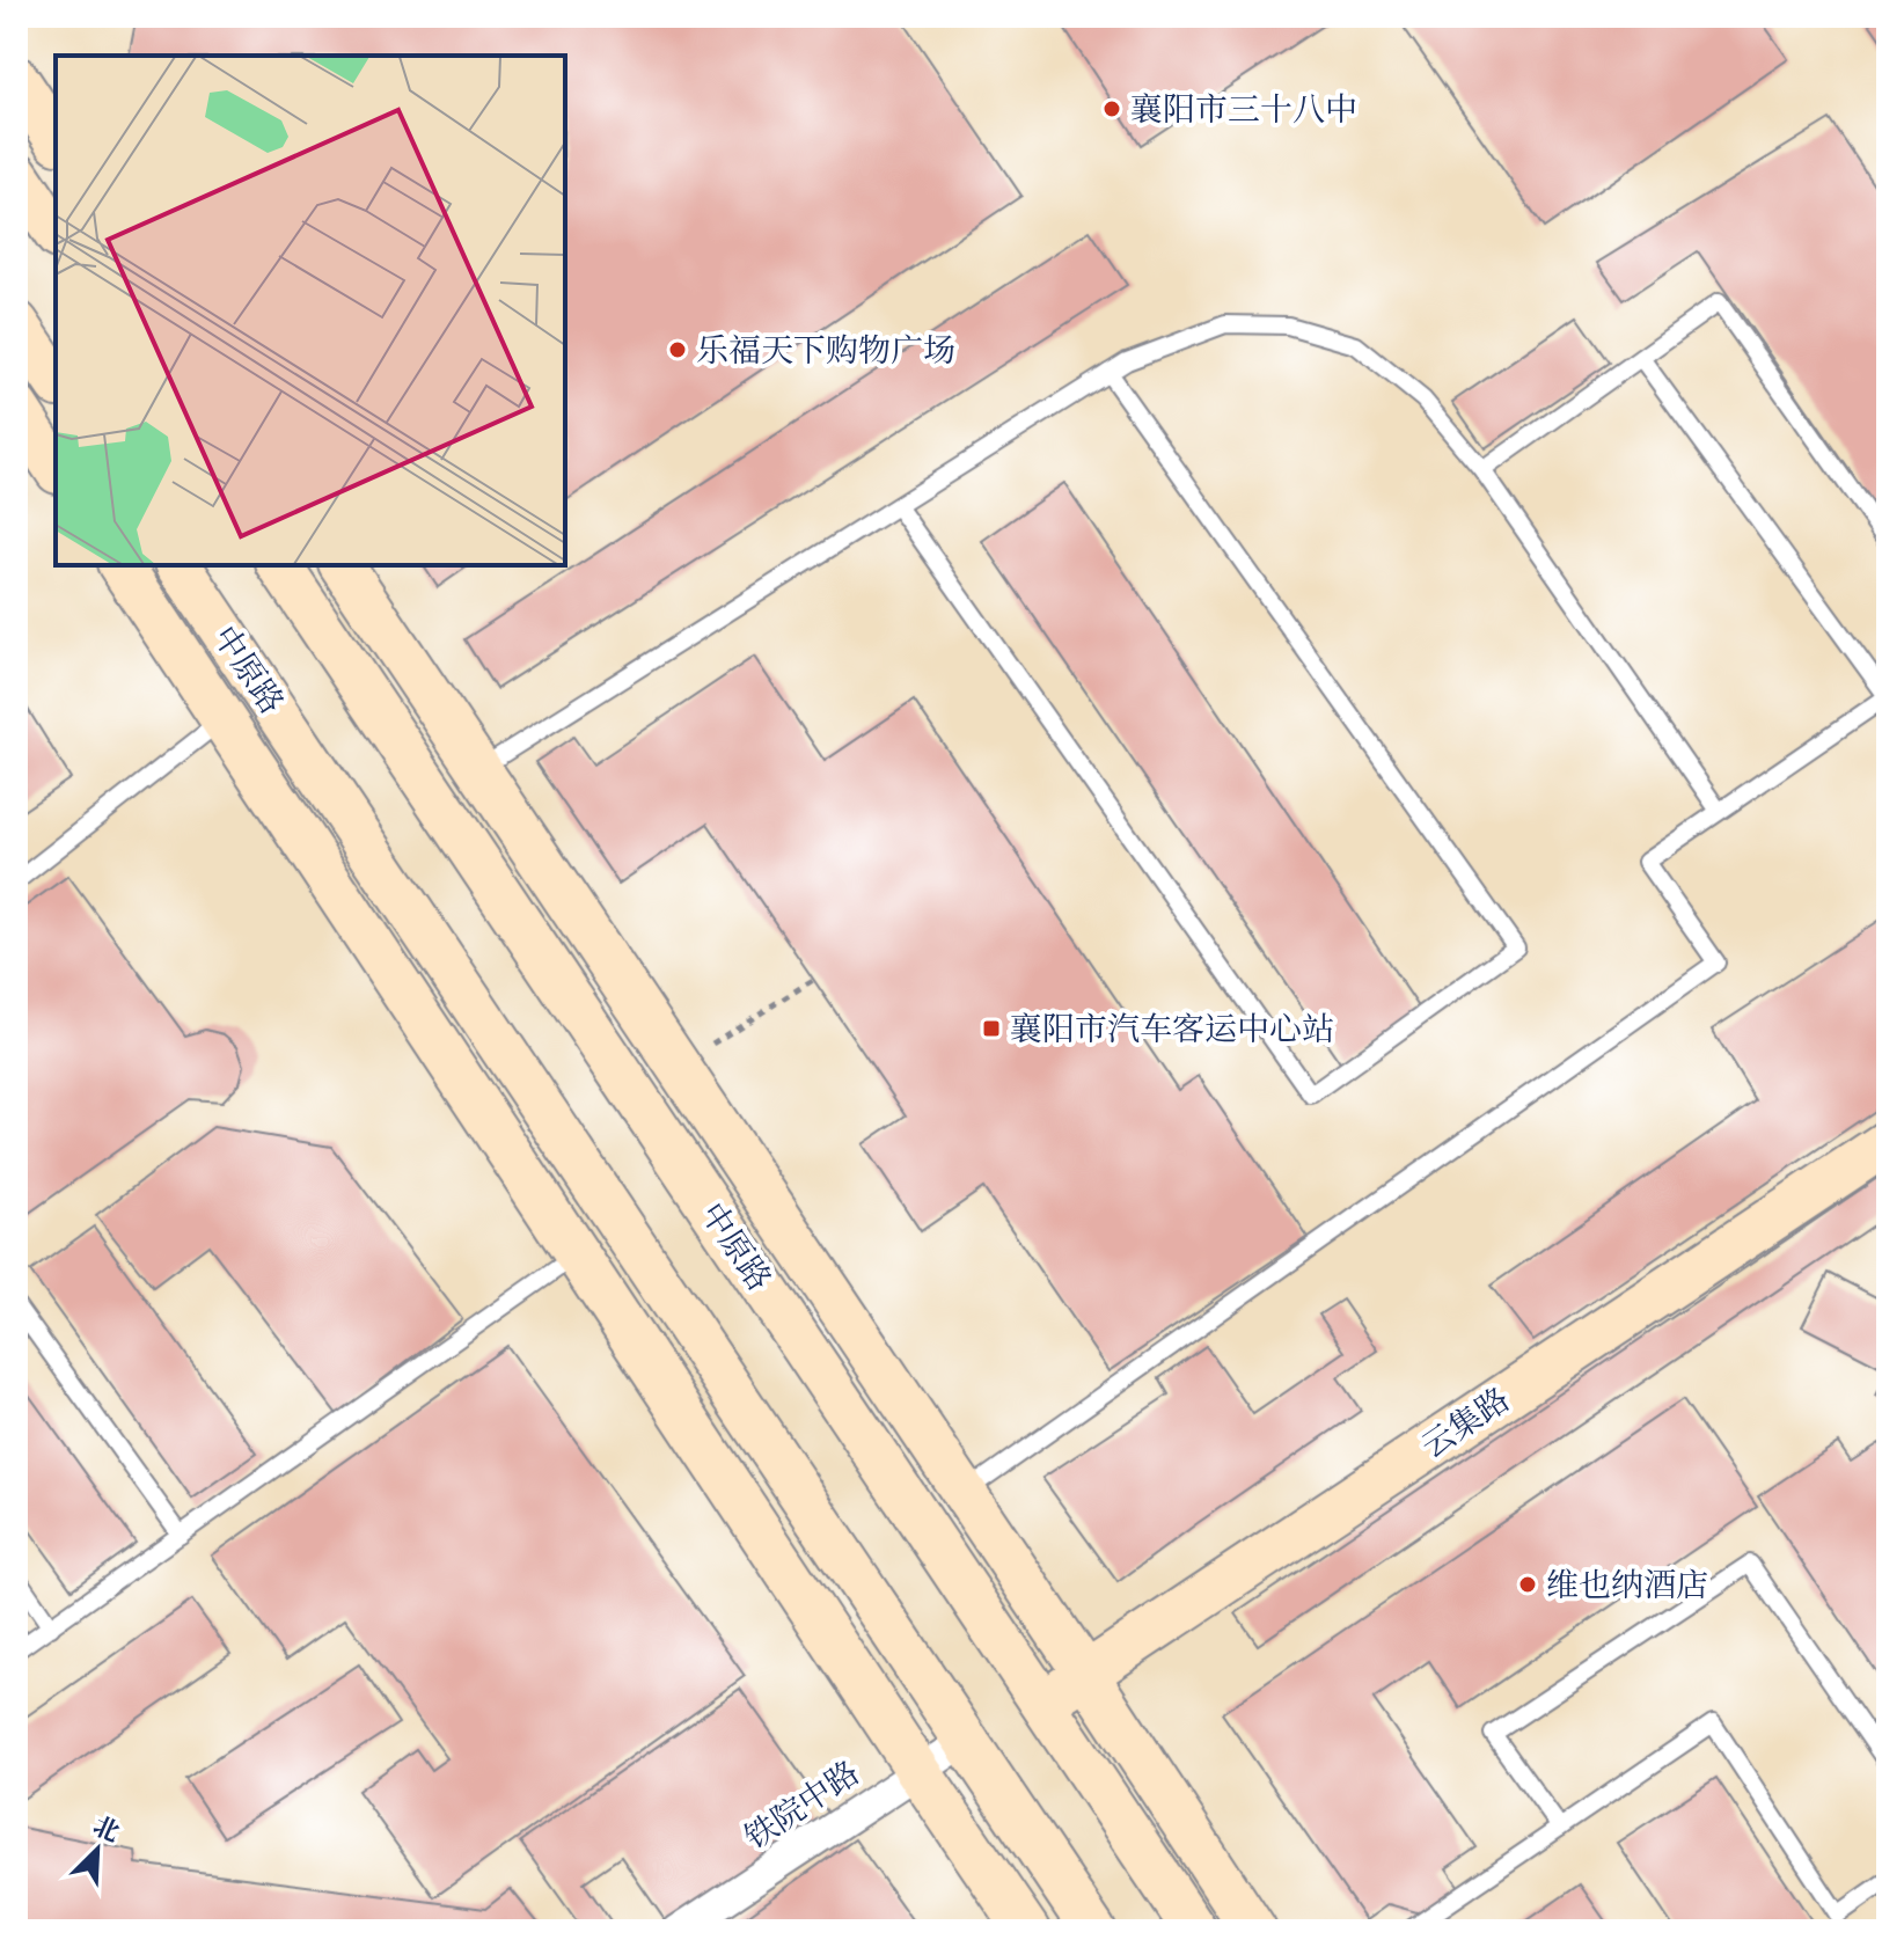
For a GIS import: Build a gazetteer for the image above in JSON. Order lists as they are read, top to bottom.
{
  "streets": {
    "street": ["中原路", "云集路", "铁院中路"]
  },
  "crossings": [
    ["中原路", "云集路"],
    ["中原路", "铁院中路"]
  ],
  "places": {
    "other": ["襄阳市三十八中", "乐福天下购物广场", "维也纳酒店"],
    "transit": ["襄阳市汽车客运中心站"]
  },
  "north": "top right"
}
